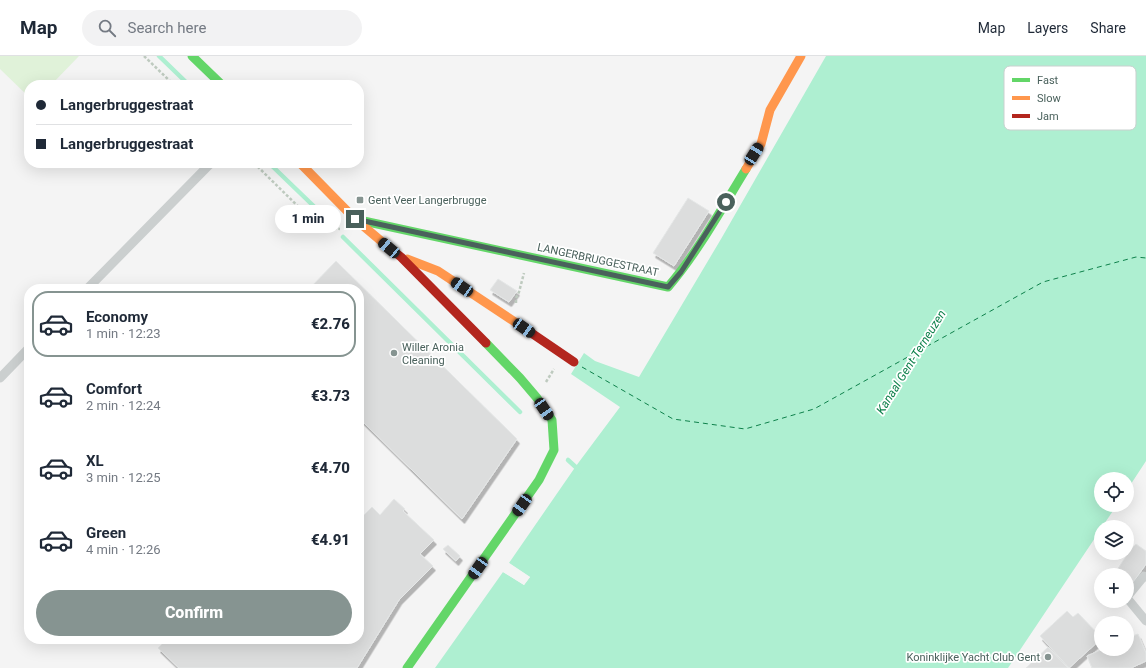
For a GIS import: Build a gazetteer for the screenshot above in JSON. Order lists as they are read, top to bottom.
{
  "streets": {
    "street": ["LANGERBRUGGESTRAAT"]
  },
  "water": ["Kanaal Gent-Terneuzen"],
  "places": {
    "transit": ["Gent Veer Langerbrugge"],
    "other": ["Willer Aronia Cleaning", "Koninklijke Yacht Club Gent"]
  },
  "legend": ["Fast", "Slow", "Jam"],
  "page": {
    "header": "Map",
    "search": "Search here",
    "nav": ["Map", "Layers", "Share"],
    "banner": ["Langerbruggestraat", "Langerbruggestraat"],
    "bubble": "1 min",
    "list": [
      {
        "name": "Economy",
        "note": "1 min · 12:23",
        "value": "€2.76"
      },
      {
        "name": "Comfort",
        "note": "2 min · 12:24",
        "value": "€3.73"
      },
      {
        "name": "XL",
        "note": "3 min · 12:25",
        "value": "€4.70"
      },
      {
        "name": "Green",
        "note": "4 min · 12:26",
        "value": "€4.91"
      }
    ],
    "map_buttons": ["+", "−"],
    "buttons": "Confirm"
  }
}
